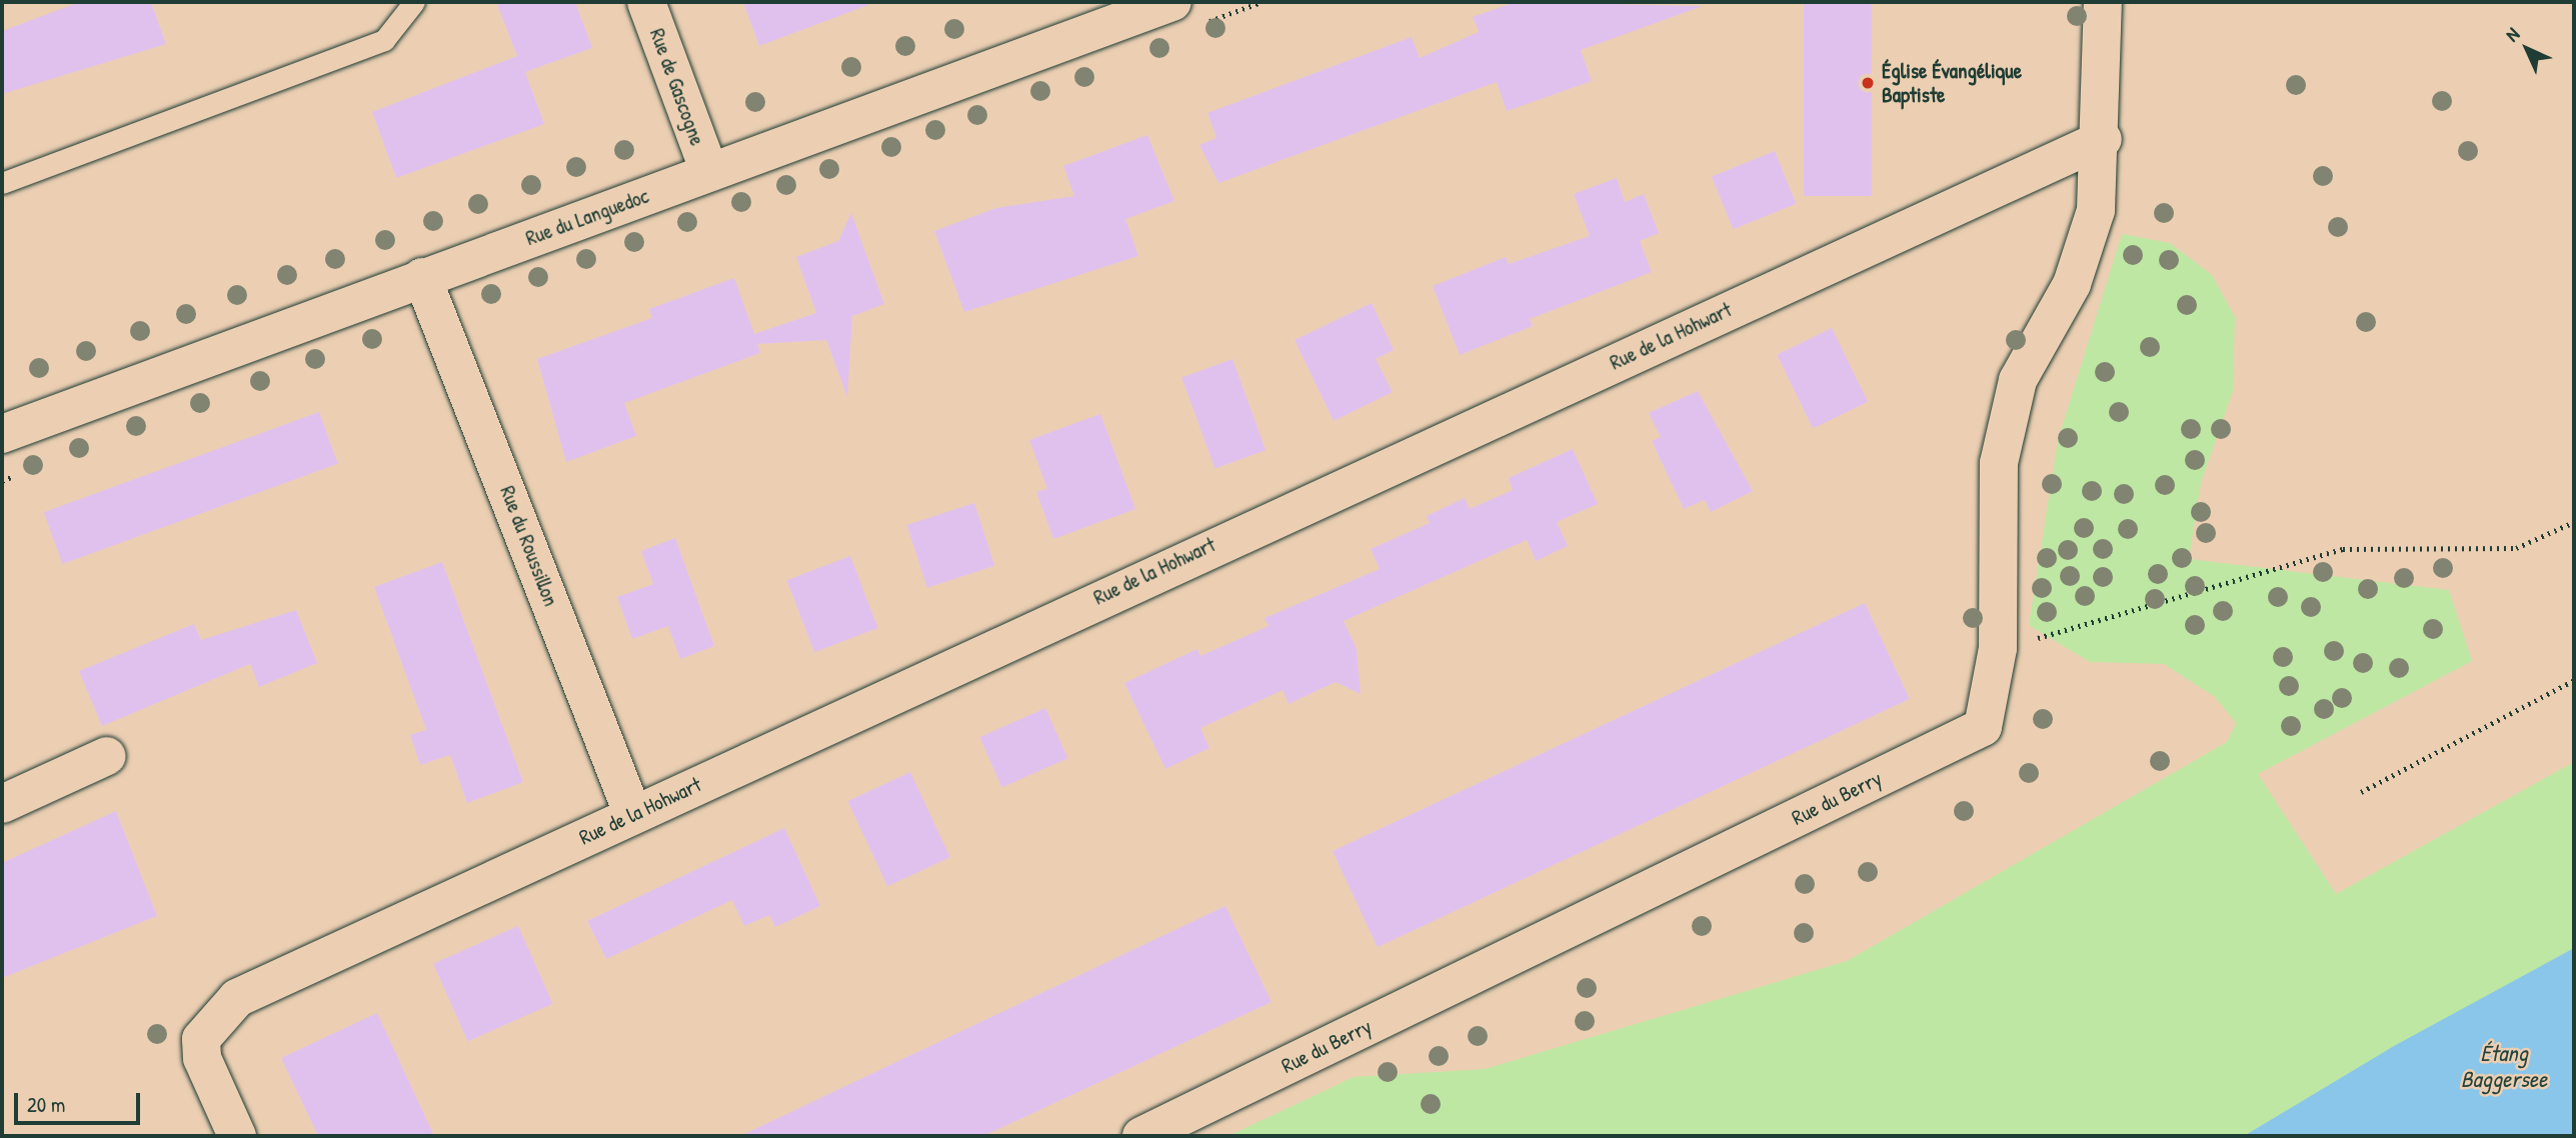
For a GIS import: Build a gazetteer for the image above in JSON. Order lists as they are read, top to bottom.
{
  "streets": {
    "street": [
      "Rue de Gascogne",
      "Rue du Languedoc",
      "Rue de la Hohwart",
      "Rue du Roussillon",
      "Rue du Berry"
    ]
  },
  "crossings": [
    ["Rue de Gascogne", "Rue du Languedoc"],
    ["Rue du Languedoc", "Rue du Roussillon"],
    ["Rue de la Hohwart", "Rue du Roussillon"],
    ["Rue de la Hohwart", "Rue du Berry"]
  ],
  "water": ["Étang Baggersee"],
  "places": ["Église Évangélique Baptiste"],
  "scale_bar": "20 m",
  "north": "top left"
}
